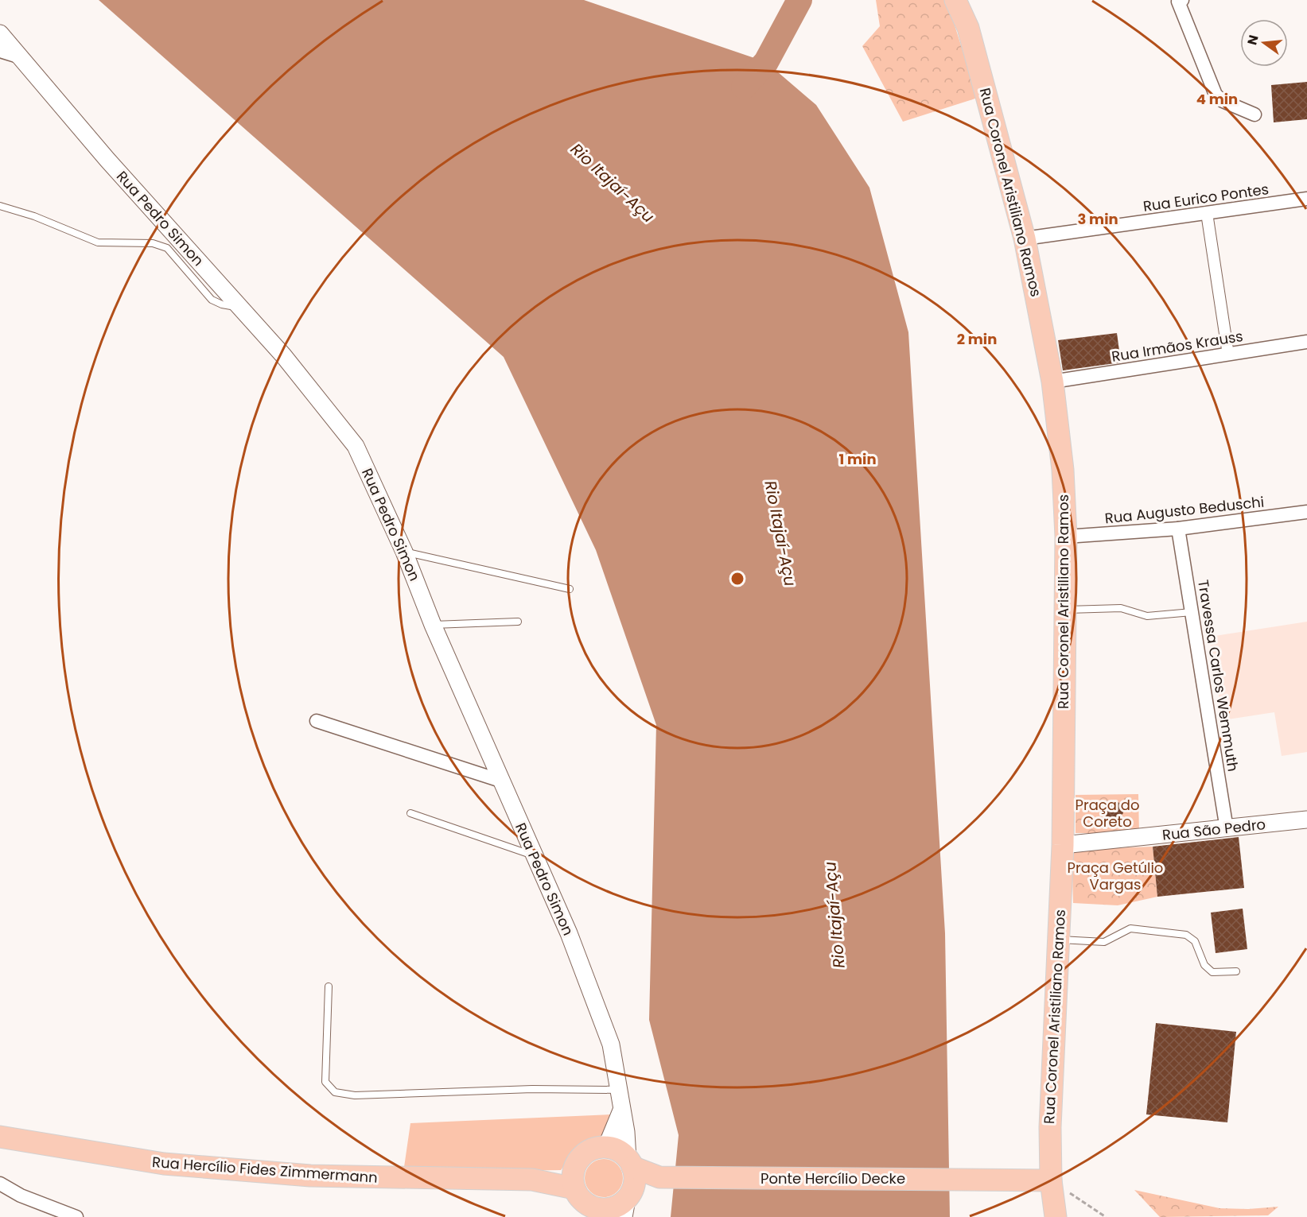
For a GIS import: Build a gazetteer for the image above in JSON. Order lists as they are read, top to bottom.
{
  "streets": {
    "main road": ["Rua Coronel Aristiliano Ramos", "Rua Hercílio Fides Zimmermann", "Ponte Hercílio Decke"],
    "street": [
      "Rua Eurico Pontes",
      "Rua Pedro Simon",
      "Rua Irmãos Krauss",
      "Rua Augusto Beduschi",
      "Travessa Carlos Wemmuth",
      "Rua São Pedro"
    ]
  },
  "crossings": [
    ["Rua Coronel Aristiliano Ramos", "Rua Eurico Pontes"],
    ["Rua Coronel Aristiliano Ramos", "Rua Irmãos Krauss"],
    ["Rua Coronel Aristiliano Ramos", "Rua Augusto Beduschi"],
    ["Rua Coronel Aristiliano Ramos", "Rua São Pedro"],
    ["Rua Coronel Aristiliano Ramos", "Ponte Hercílio Decke"],
    ["Rua Pedro Simon", "Rua Hercílio Fides Zimmermann"],
    ["Rua Augusto Beduschi", "Travessa Carlos Wemmuth"],
    ["Travessa Carlos Wemmuth", "Rua São Pedro"]
  ],
  "water": ["Rio Itajaí-Açu"],
  "parks": ["Praça do Coreto", "Praça Getúlio Vargas"],
  "north": "left",
  "rings": [
    "4 min",
    "3 min",
    "2 min",
    "1 min"
  ]
}
